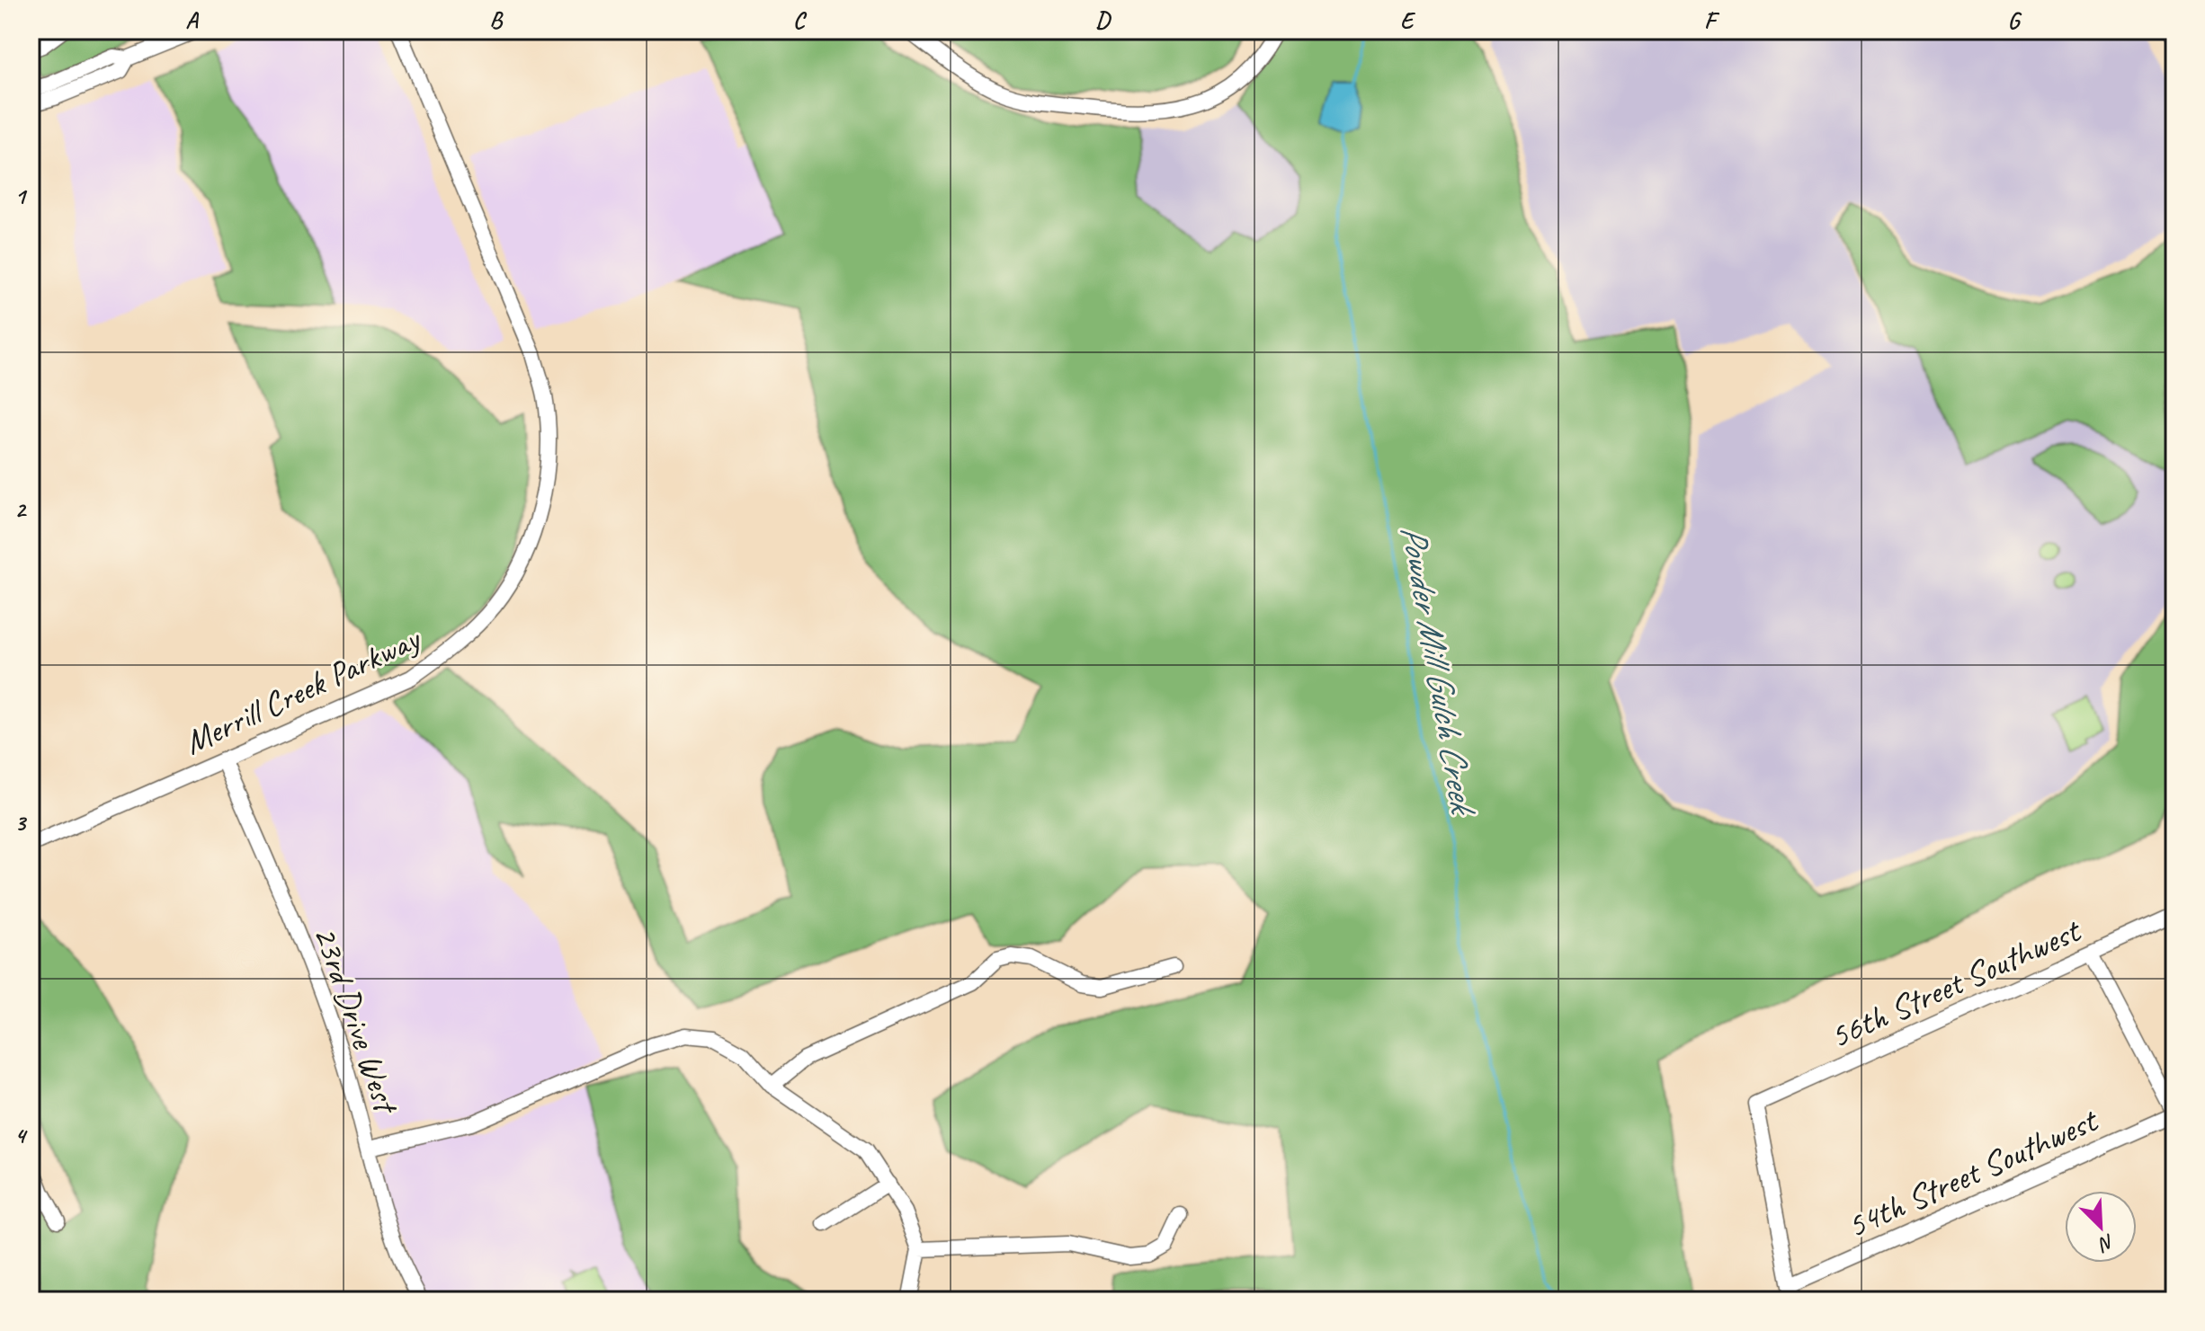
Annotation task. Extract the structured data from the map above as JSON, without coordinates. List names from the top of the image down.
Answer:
{
  "streets": {
    "street": [
      "Merrill Creek Parkway",
      "56th Street Southwest",
      "23rd Drive West",
      "54th Street Southwest"
    ]
  },
  "crossings": [
    ["Merrill Creek Parkway", "23rd Drive West"],
    ["56th Street Southwest", "54th Street Southwest"]
  ],
  "water": ["Powder Mill Gulch Creek"],
  "north": "bottom right",
  "grid": {
    "columns": [
      "A",
      "B",
      "C",
      "D",
      "E",
      "F",
      "G"
    ],
    "rows": [
      "1",
      "2",
      "3",
      "4"
    ]
  }
}
